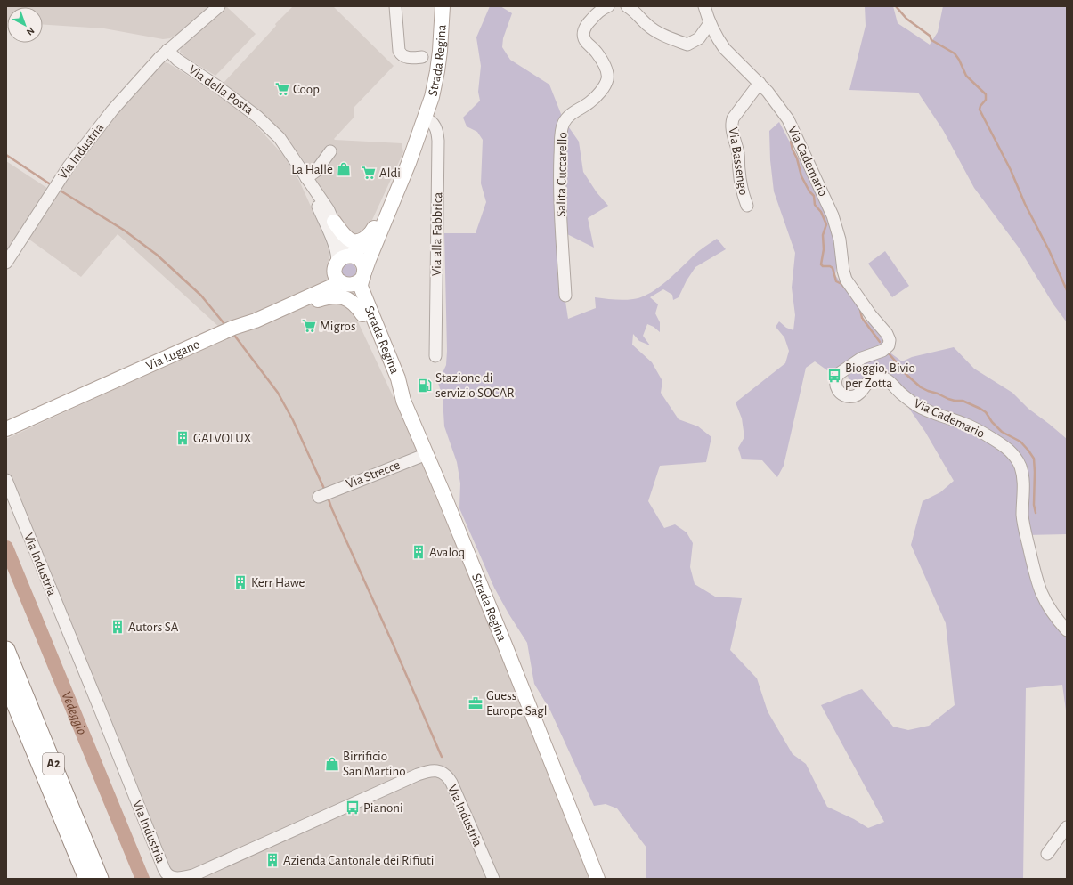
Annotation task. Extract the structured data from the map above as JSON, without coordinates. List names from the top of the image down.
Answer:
{
  "streets": {
    "highway": ["A2"],
    "main road": ["Strada Regina", "Via Lugano"],
    "street": [
      "Via della Posta",
      "Via Industria",
      "Via Bassengo",
      "Via Cademario",
      "Salita Cuccarello",
      "Via alla Fabbrica",
      "Via Strecce"
    ]
  },
  "crossings": [
    ["Strada Regina", "Via della Posta"],
    ["Strada Regina", "Via alla Fabbrica"],
    ["Strada Regina", "Via Lugano"],
    ["Strada Regina", "Via Strecce"],
    ["Via della Posta", "Via Industria"],
    ["Via della Posta", "Via Lugano"],
    ["Via Bassengo", "Via Cademario"]
  ],
  "water": ["Vedeggio"],
  "places": {
    "supermarket": ["Coop", "Aldi", "Migros"],
    "shop": ["La Halle", "Birrificio San Martino"],
    "bus stop": ["Bioggio, Bivio per Zotta", "Pianoni"],
    "fuel station": ["Stazione di servizio SOCAR"],
    "building": [
      "GALVOLUX",
      "Avaloq",
      "Kerr Hawe",
      "Autors SA",
      "Azienda Cantonale dei Rifiuti"
    ],
    "office": ["Guess Europe Sagl"]
  },
  "north": "bottom right"
}
